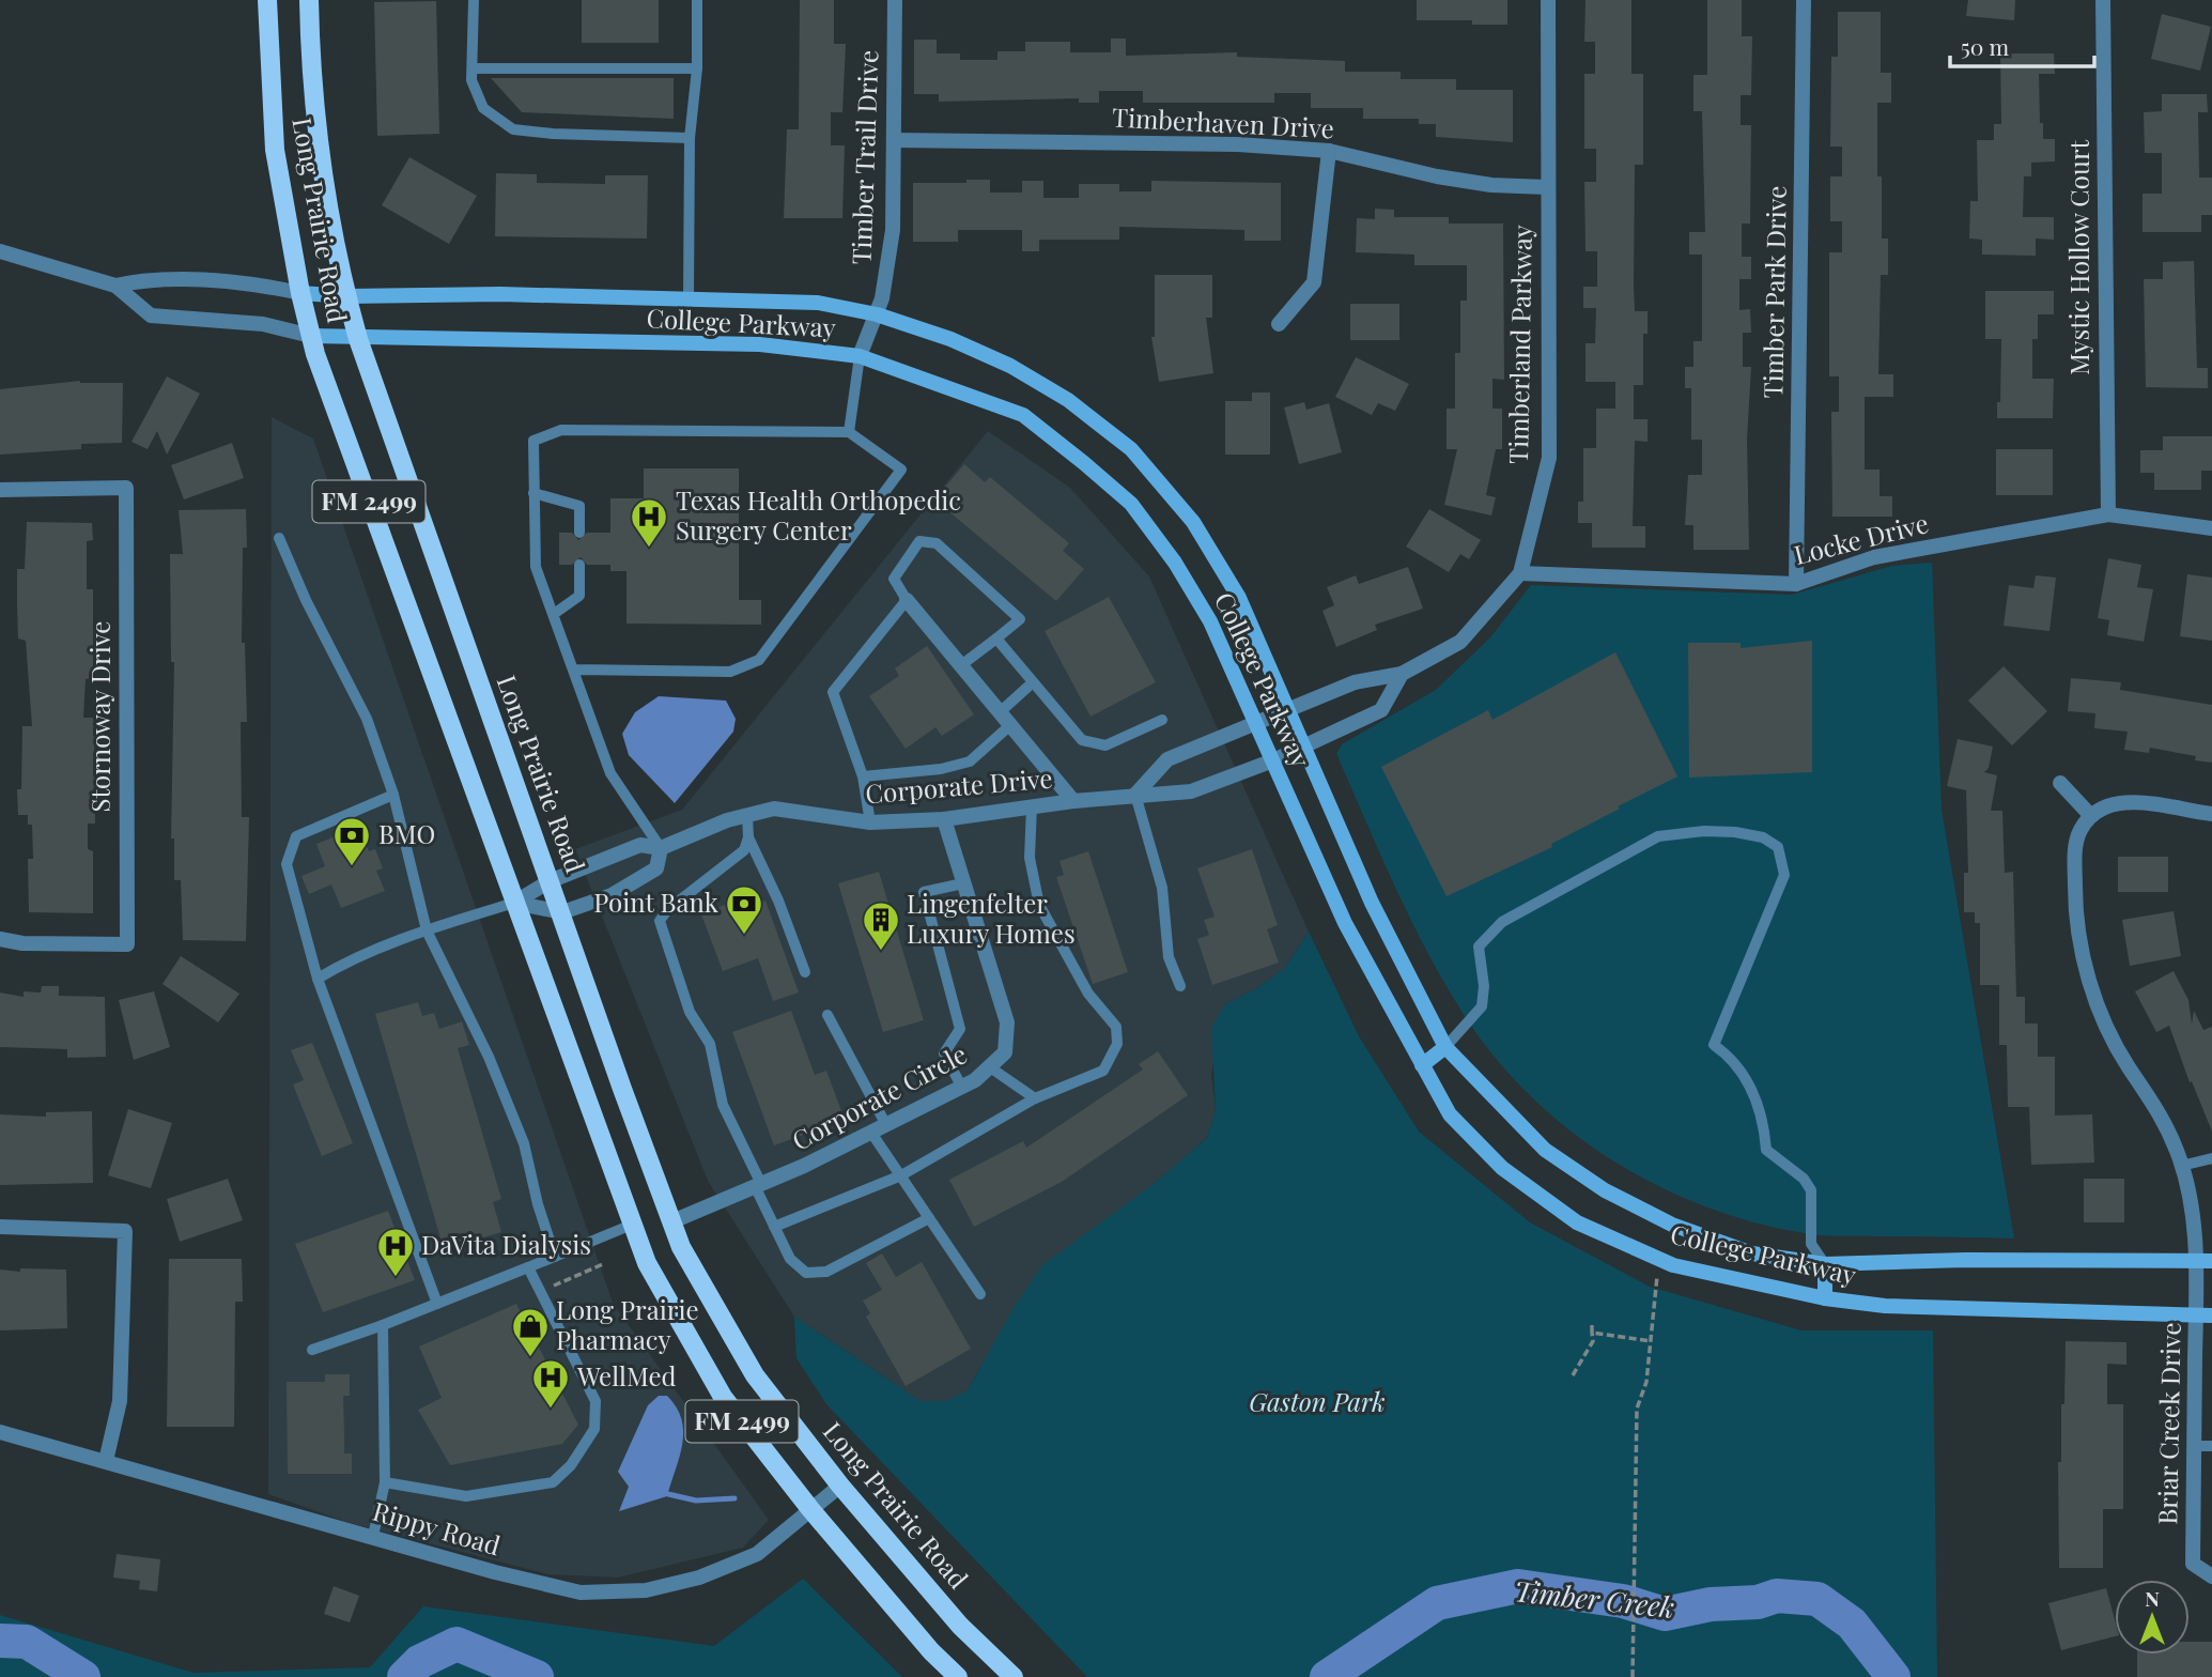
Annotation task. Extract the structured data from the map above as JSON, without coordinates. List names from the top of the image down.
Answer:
{
  "streets": {
    "main road": ["Long Prairie Road", "College Parkway", "FM 2499"],
    "street": [
      "Timberhaven Drive",
      "Timber Trail Drive",
      "Mystic Hollow Court",
      "Timber Park Drive",
      "Timberland Parkway",
      "Locke Drive",
      "Stornoway Drive",
      "Corporate Drive",
      "Corporate Circle",
      "Briar Creek Drive",
      "Rippy Road"
    ]
  },
  "crossings": [
    ["Timberhaven Drive", "Timber Trail Drive"],
    ["Timberhaven Drive", "Timberland Parkway"],
    ["Timber Trail Drive", "College Parkway"],
    ["Long Prairie Road", "College Parkway"],
    ["Long Prairie Road", "Corporate Drive"],
    ["Long Prairie Road", "Corporate Circle"],
    ["Long Prairie Road", "Rippy Road"],
    ["Mystic Hollow Court", "Locke Drive"],
    ["Timber Park Drive", "Locke Drive"],
    ["College Parkway", "Timberland Parkway"],
    ["College Parkway", "Corporate Drive"],
    ["College Parkway", "Briar Creek Drive"],
    ["Timberland Parkway", "Locke Drive"],
    ["Corporate Drive", "Corporate Circle"]
  ],
  "water": ["Timber Creek"],
  "parks": ["Gaston Park"],
  "places": {
    "hospital": ["Texas Health Orthopedic Surgery Center", "DaVita Dialysis", "WellMed"],
    "bank": ["BMO", "Point Bank"],
    "building": ["Lingenfelter Luxury Homes"],
    "shop": ["Long Prairie Pharmacy"]
  },
  "scale_bar": "50 m",
  "north": "top"
}
